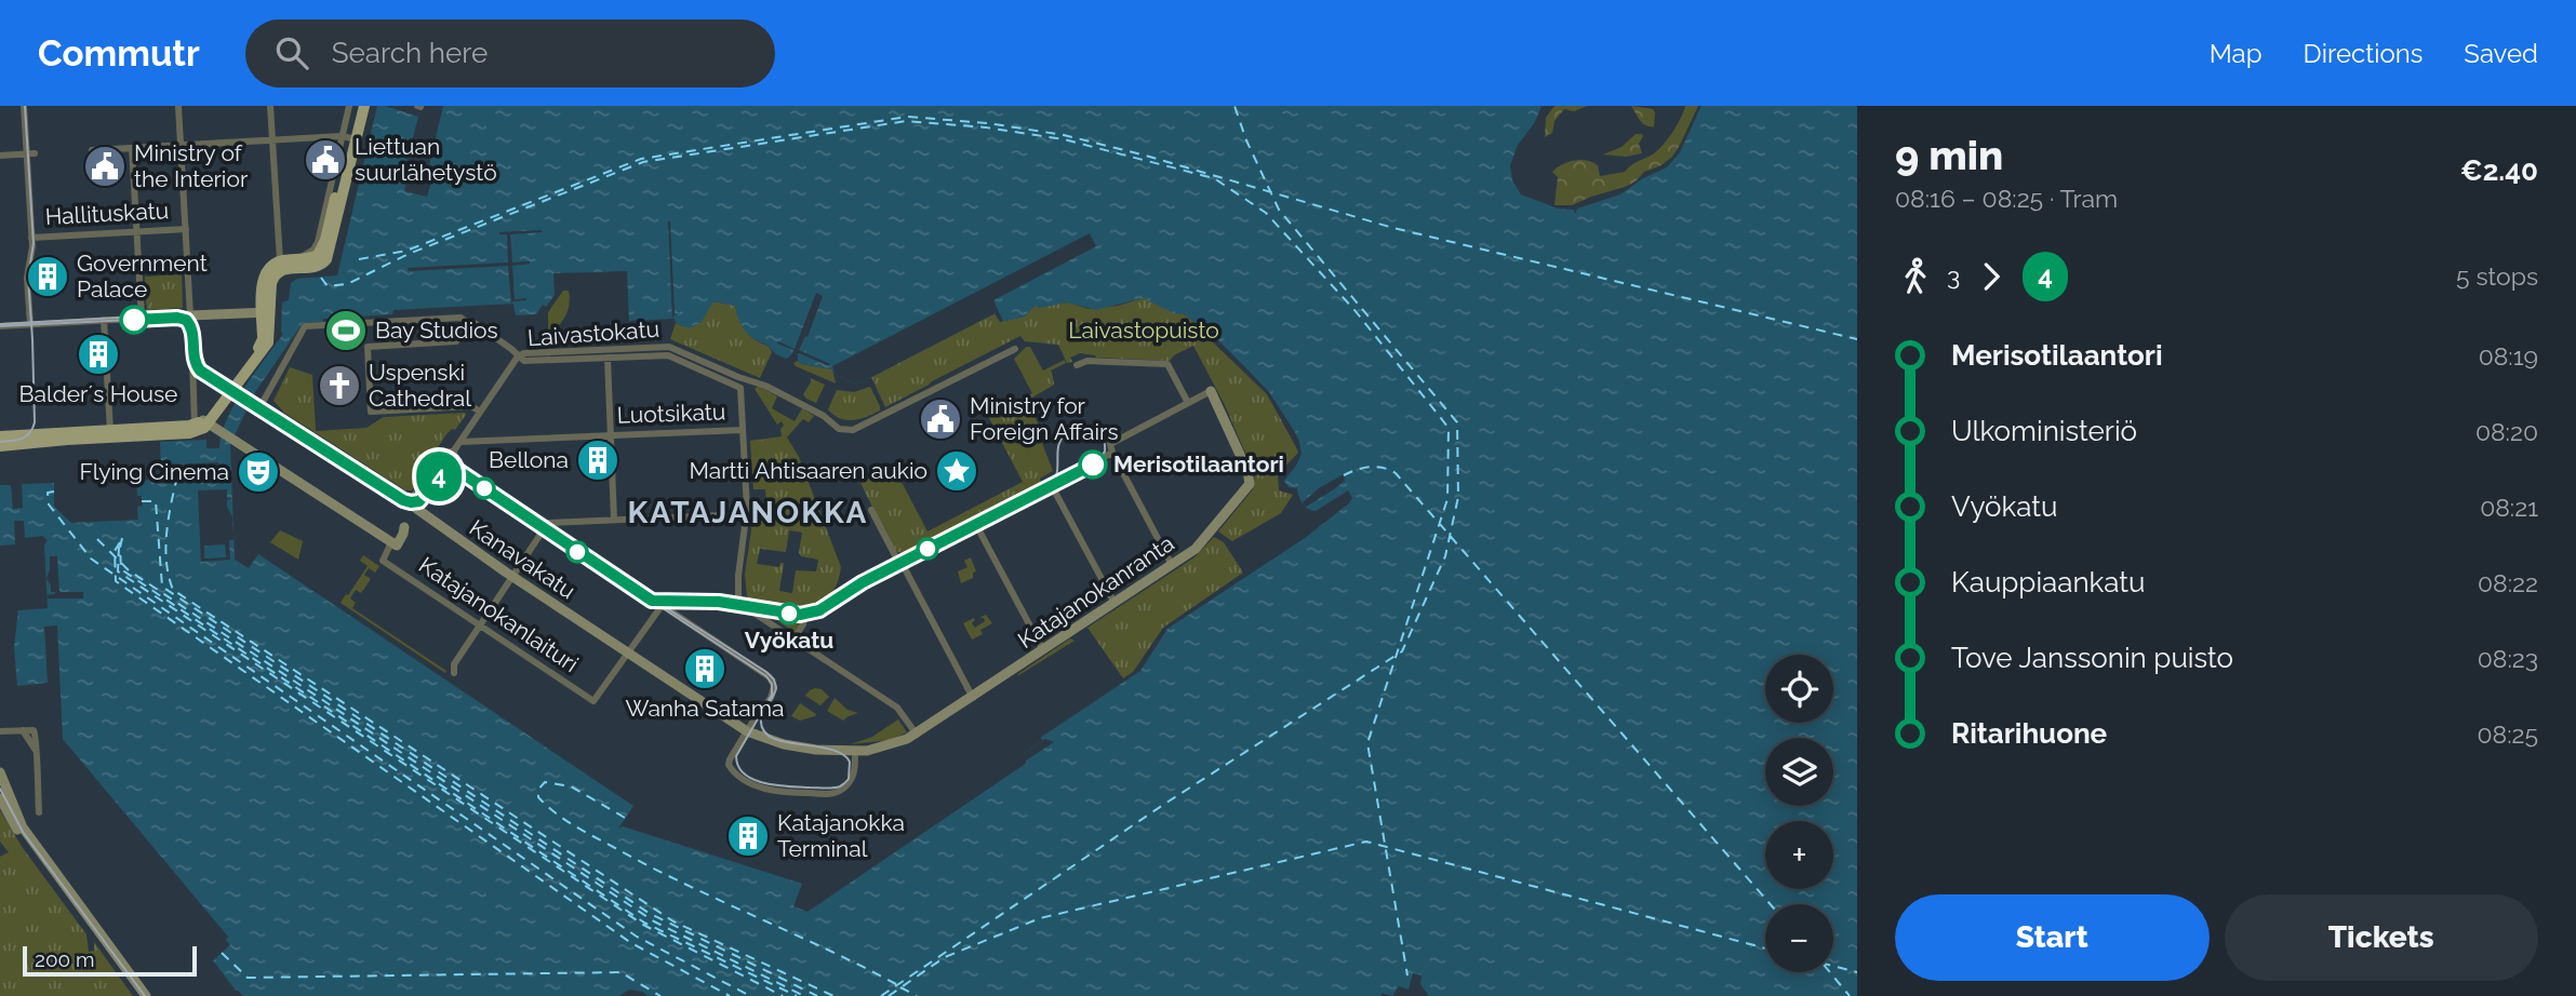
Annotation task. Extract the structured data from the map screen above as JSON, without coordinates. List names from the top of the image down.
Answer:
{
  "streets": {
    "main road": ["Kanavakatu", "Katajanokanranta"],
    "street": [
      "Hallituskatu",
      "Laivastokatu",
      "Luotsikatu",
      "Katajanokanlaituri"
    ]
  },
  "crossings": [
    ["Laivastokatu", "Luotsikatu"],
    ["Kanavakatu", "Katajanokanranta"],
    ["Kanavakatu", "Katajanokanlaituri"]
  ],
  "districts": ["KATAJANOKKA"],
  "parks": ["Laivastopuisto"],
  "places": {
    "public building": ["Liettuan suurlähetystö", "Ministry of the Interior", "Ministry for Foreign Affairs"],
    "building": [
      "Government Palace",
      "Balder´s House",
      "Bellona",
      "Wanha Satama",
      "Katajanokka Terminal"
    ],
    "sports": ["Bay Studios"],
    "church": ["Uspenski Cathedral"],
    "other": ["Merisotilaantori", "Vyökatu"],
    "place": ["Martti Ahtisaaren aukio"],
    "theatre": ["Flying Cinema"]
  },
  "lines": ["tram line 4"],
  "scale_bar": "200 m",
  "page": {
    "header": "Commutr",
    "search": "Search here",
    "nav": ["Map", "Directions", "Saved"],
    "on_map": "4",
    "heading": ["9 min", "08:16 – 08:25 · Tram", "€2.40"],
    "legs": ["3", "4", "5 stops"],
    "list": [
      {
        "name": "Merisotilaantori",
        "value": "08:19"
      },
      {
        "name": "Ulkoministeriö",
        "value": "08:20"
      },
      {
        "name": "Vyökatu",
        "value": "08:21"
      },
      {
        "name": "Kauppiaankatu",
        "value": "08:22"
      },
      {
        "name": "Tove Janssonin puisto",
        "value": "08:23"
      },
      {
        "name": "Ritarihuone",
        "value": "08:25"
      }
    ],
    "map_buttons": ["+", "−"],
    "buttons": ["Start", "Tickets"],
    "scale": "200 m"
  }
}
